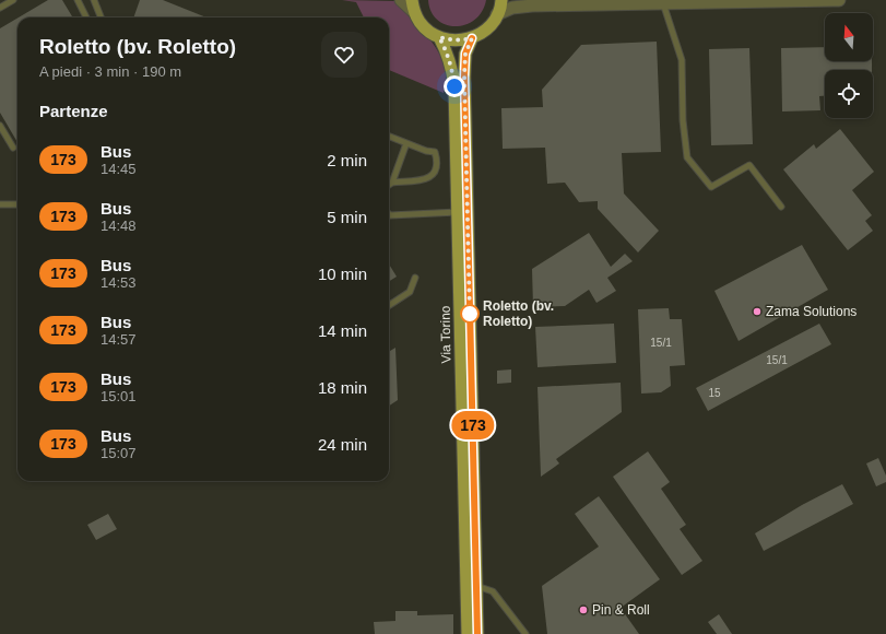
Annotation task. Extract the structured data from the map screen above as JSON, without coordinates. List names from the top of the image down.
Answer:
{
  "streets": {
    "main road": ["Via Torino"]
  },
  "places": ["Zama Solutions", "Roletto (bv. Roletto)", "Pin & Roll"],
  "lines": ["bus line 173"],
  "house_numbers": ["15/1", "15/1", "15"],
  "north": "top",
  "page": {
    "on_map": "173",
    "heading": [
      ["Roletto (bv. Roletto)", "A piedi · 3 min · 190 m"],
      "Partenze"
    ],
    "list": [
      {
        "mark": "173",
        "name": "Bus",
        "note": "14:45",
        "value": "2 min"
      },
      {
        "mark": "173",
        "name": "Bus",
        "note": "14:48",
        "value": "5 min"
      },
      {
        "mark": "173",
        "name": "Bus",
        "note": "14:53",
        "value": "10 min"
      },
      {
        "mark": "173",
        "name": "Bus",
        "note": "14:57",
        "value": "14 min"
      },
      {
        "mark": "173",
        "name": "Bus",
        "note": "15:01",
        "value": "18 min"
      },
      {
        "mark": "173",
        "name": "Bus",
        "note": "15:07",
        "value": "24 min"
      }
    ]
  }
}
